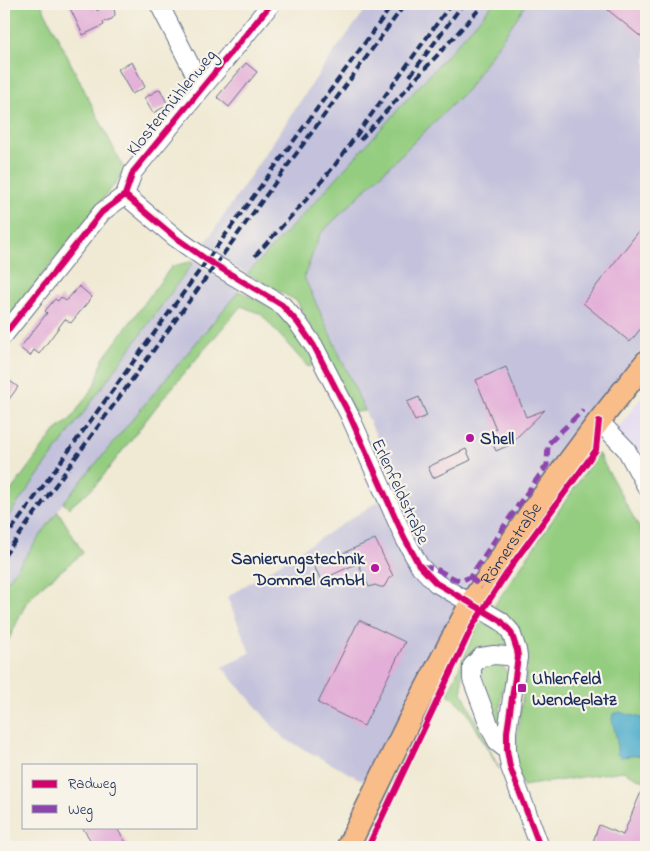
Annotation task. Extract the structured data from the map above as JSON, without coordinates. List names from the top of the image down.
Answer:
{
  "streets": {
    "main road": ["Römerstraße"],
    "street": ["Klostermühlenweg", "Erlenfeldstraße"]
  },
  "crossings": [
    ["Klostermühlenweg", "Erlenfeldstraße"],
    ["Erlenfeldstraße", "Römerstraße"]
  ],
  "places": {
    "other": ["Shell", "Sanierungstechnik Dommel GmbH"],
    "transit": ["Uhlenfeld Wendeplatz"]
  },
  "legend": ["Radweg", "Weg"]
}
